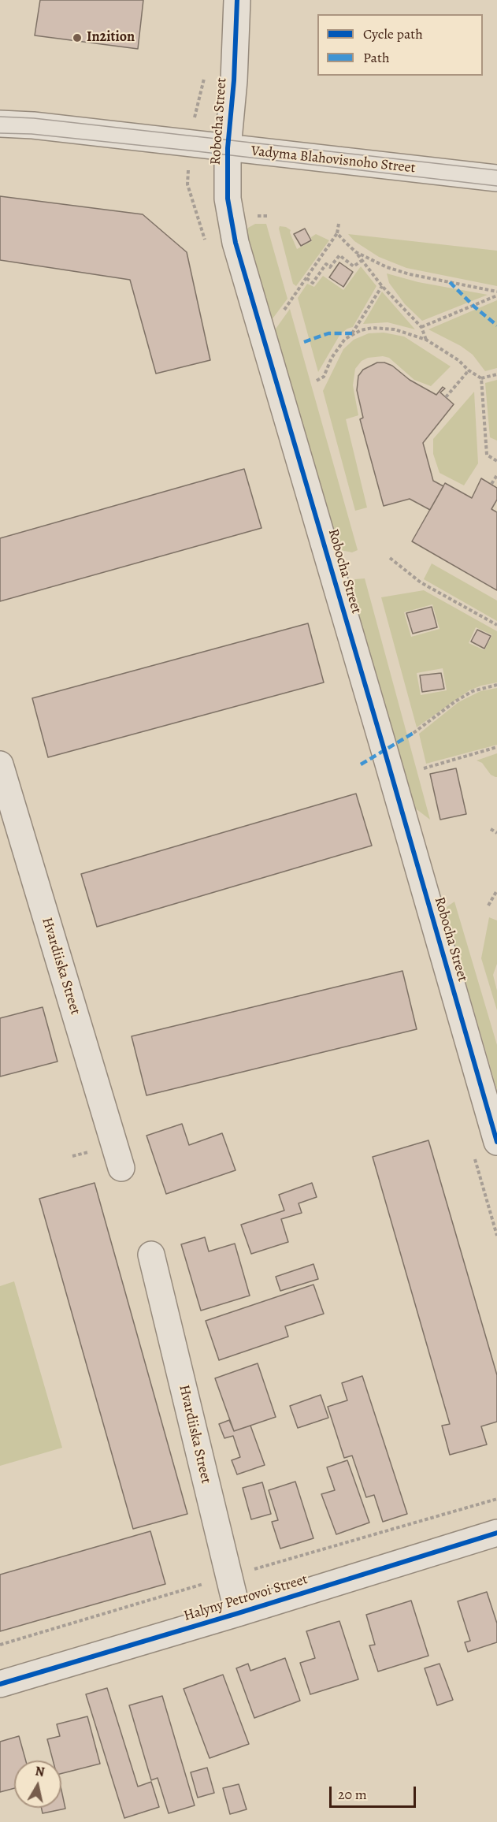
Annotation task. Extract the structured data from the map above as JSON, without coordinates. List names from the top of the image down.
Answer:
{
  "streets": {
    "street": [
      "Robocha Street",
      "Vadyma Blahovisnoho Street",
      "Hvardiiska Street",
      "Halyny Petrovoi Street"
    ]
  },
  "crossings": [
    ["Robocha Street", "Vadyma Blahovisnoho Street"],
    ["Hvardiiska Street", "Halyny Petrovoi Street"]
  ],
  "places": ["In2ition"],
  "legend": ["Cycle path", "Path"],
  "scale_bar": "20 m",
  "north": "top"
}
